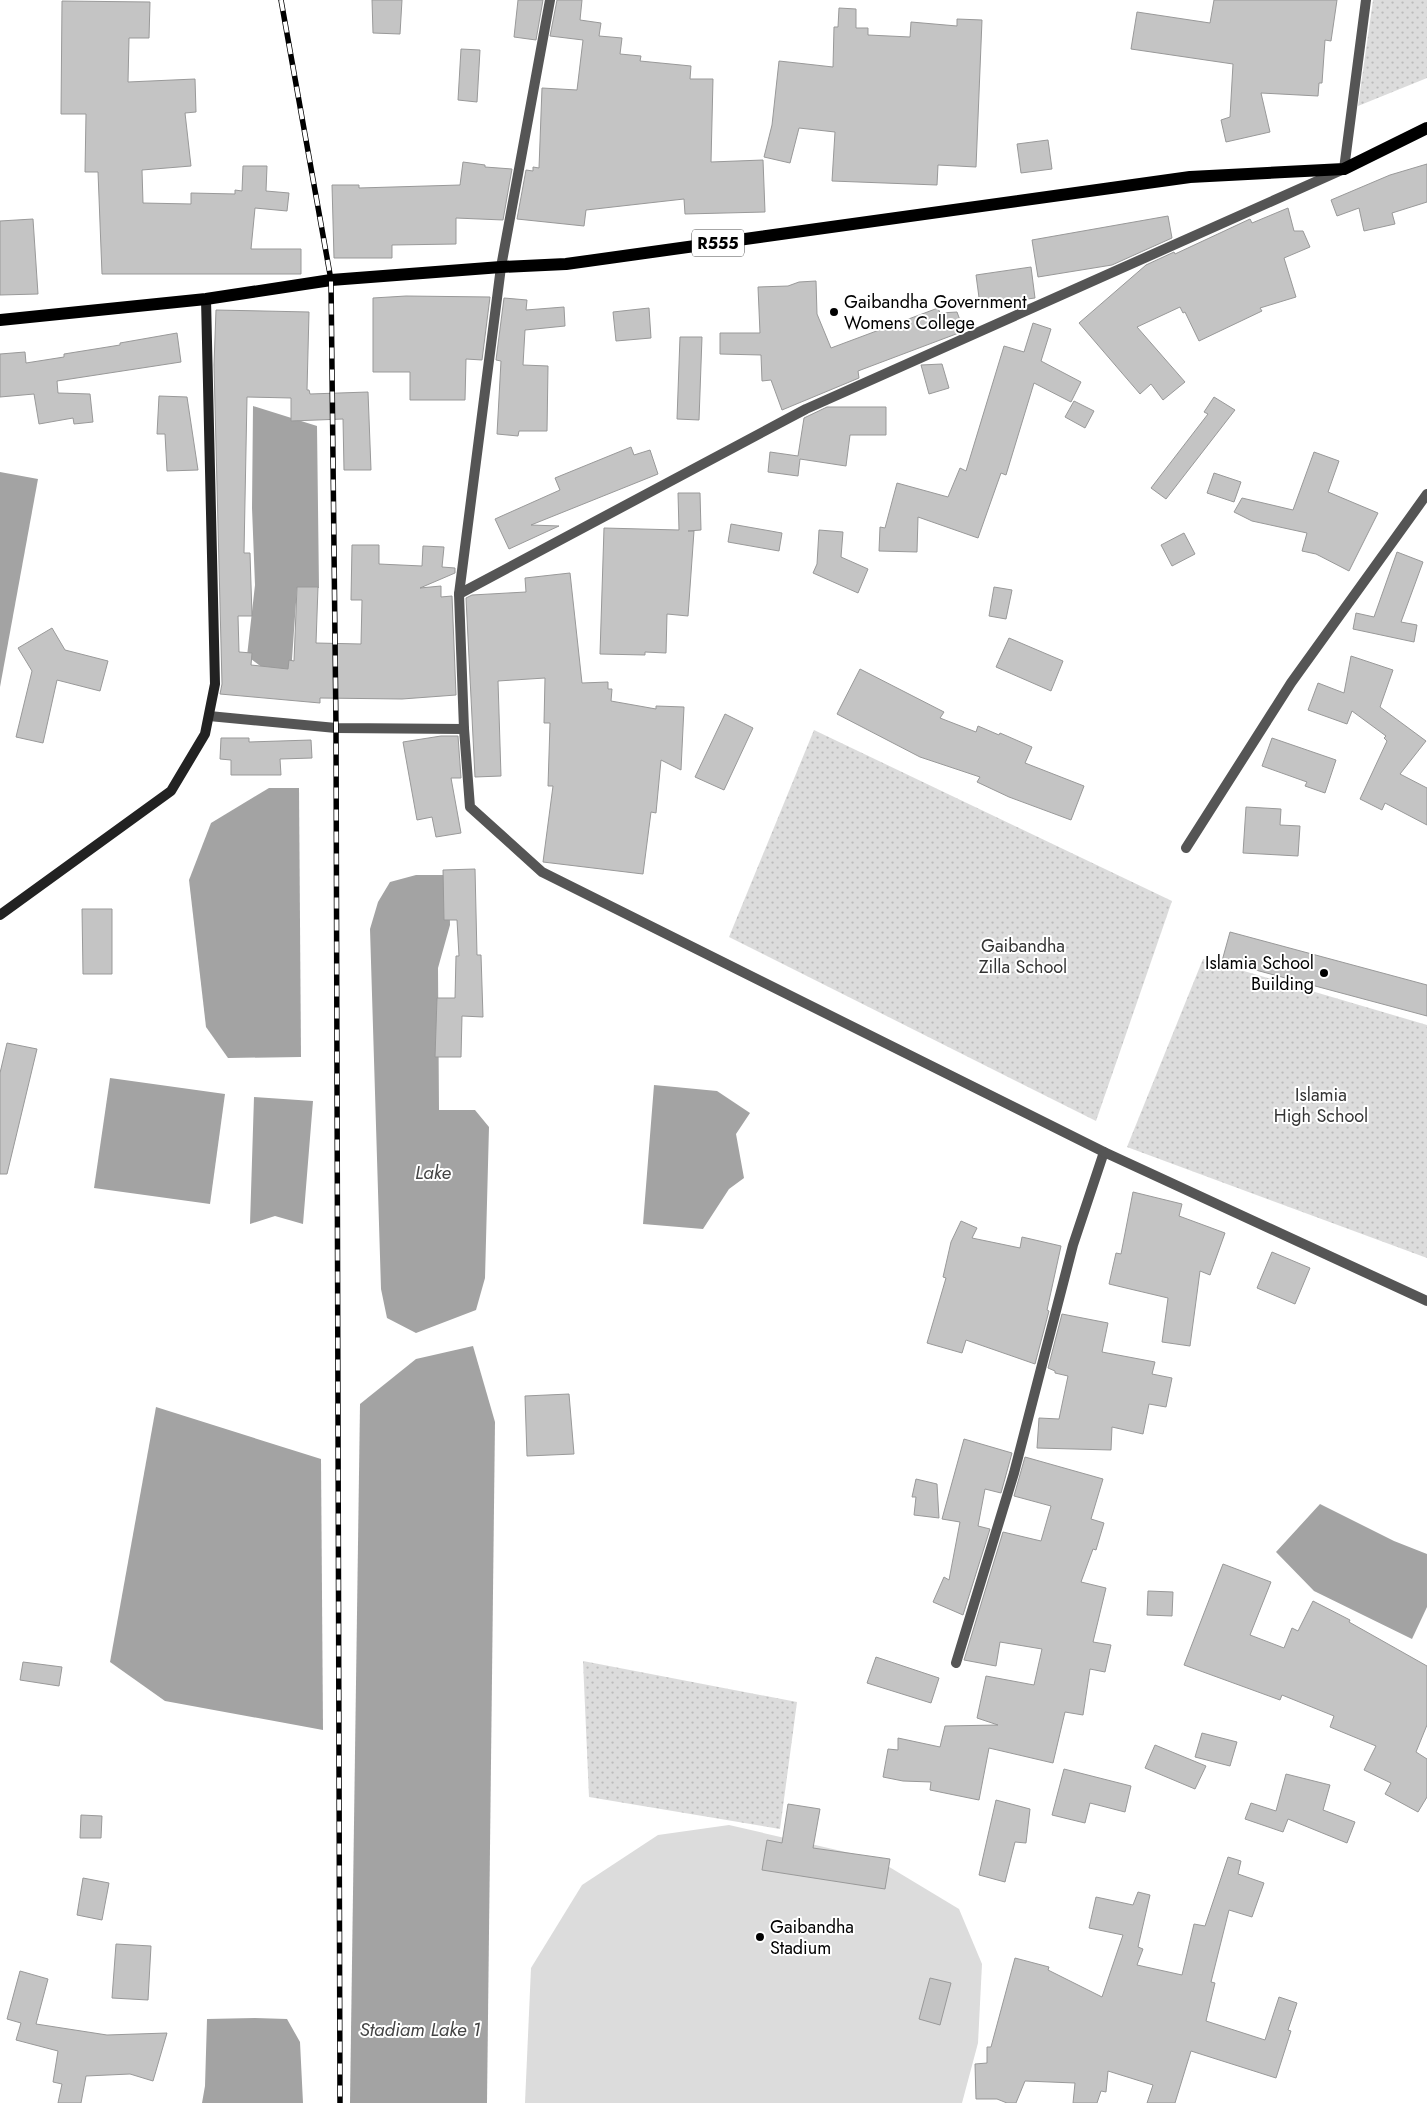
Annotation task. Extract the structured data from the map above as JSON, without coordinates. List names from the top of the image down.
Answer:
{
  "streets": {
    "main road": ["R555"]
  },
  "water": ["Lake", "Stadiam Lake 1"],
  "parks": ["Gaibandha Zilla School", "Islamia High School"],
  "places": ["Gaibandha Government Womens College", "Islamia School Building", "Gaibandha Stadium"]
}
